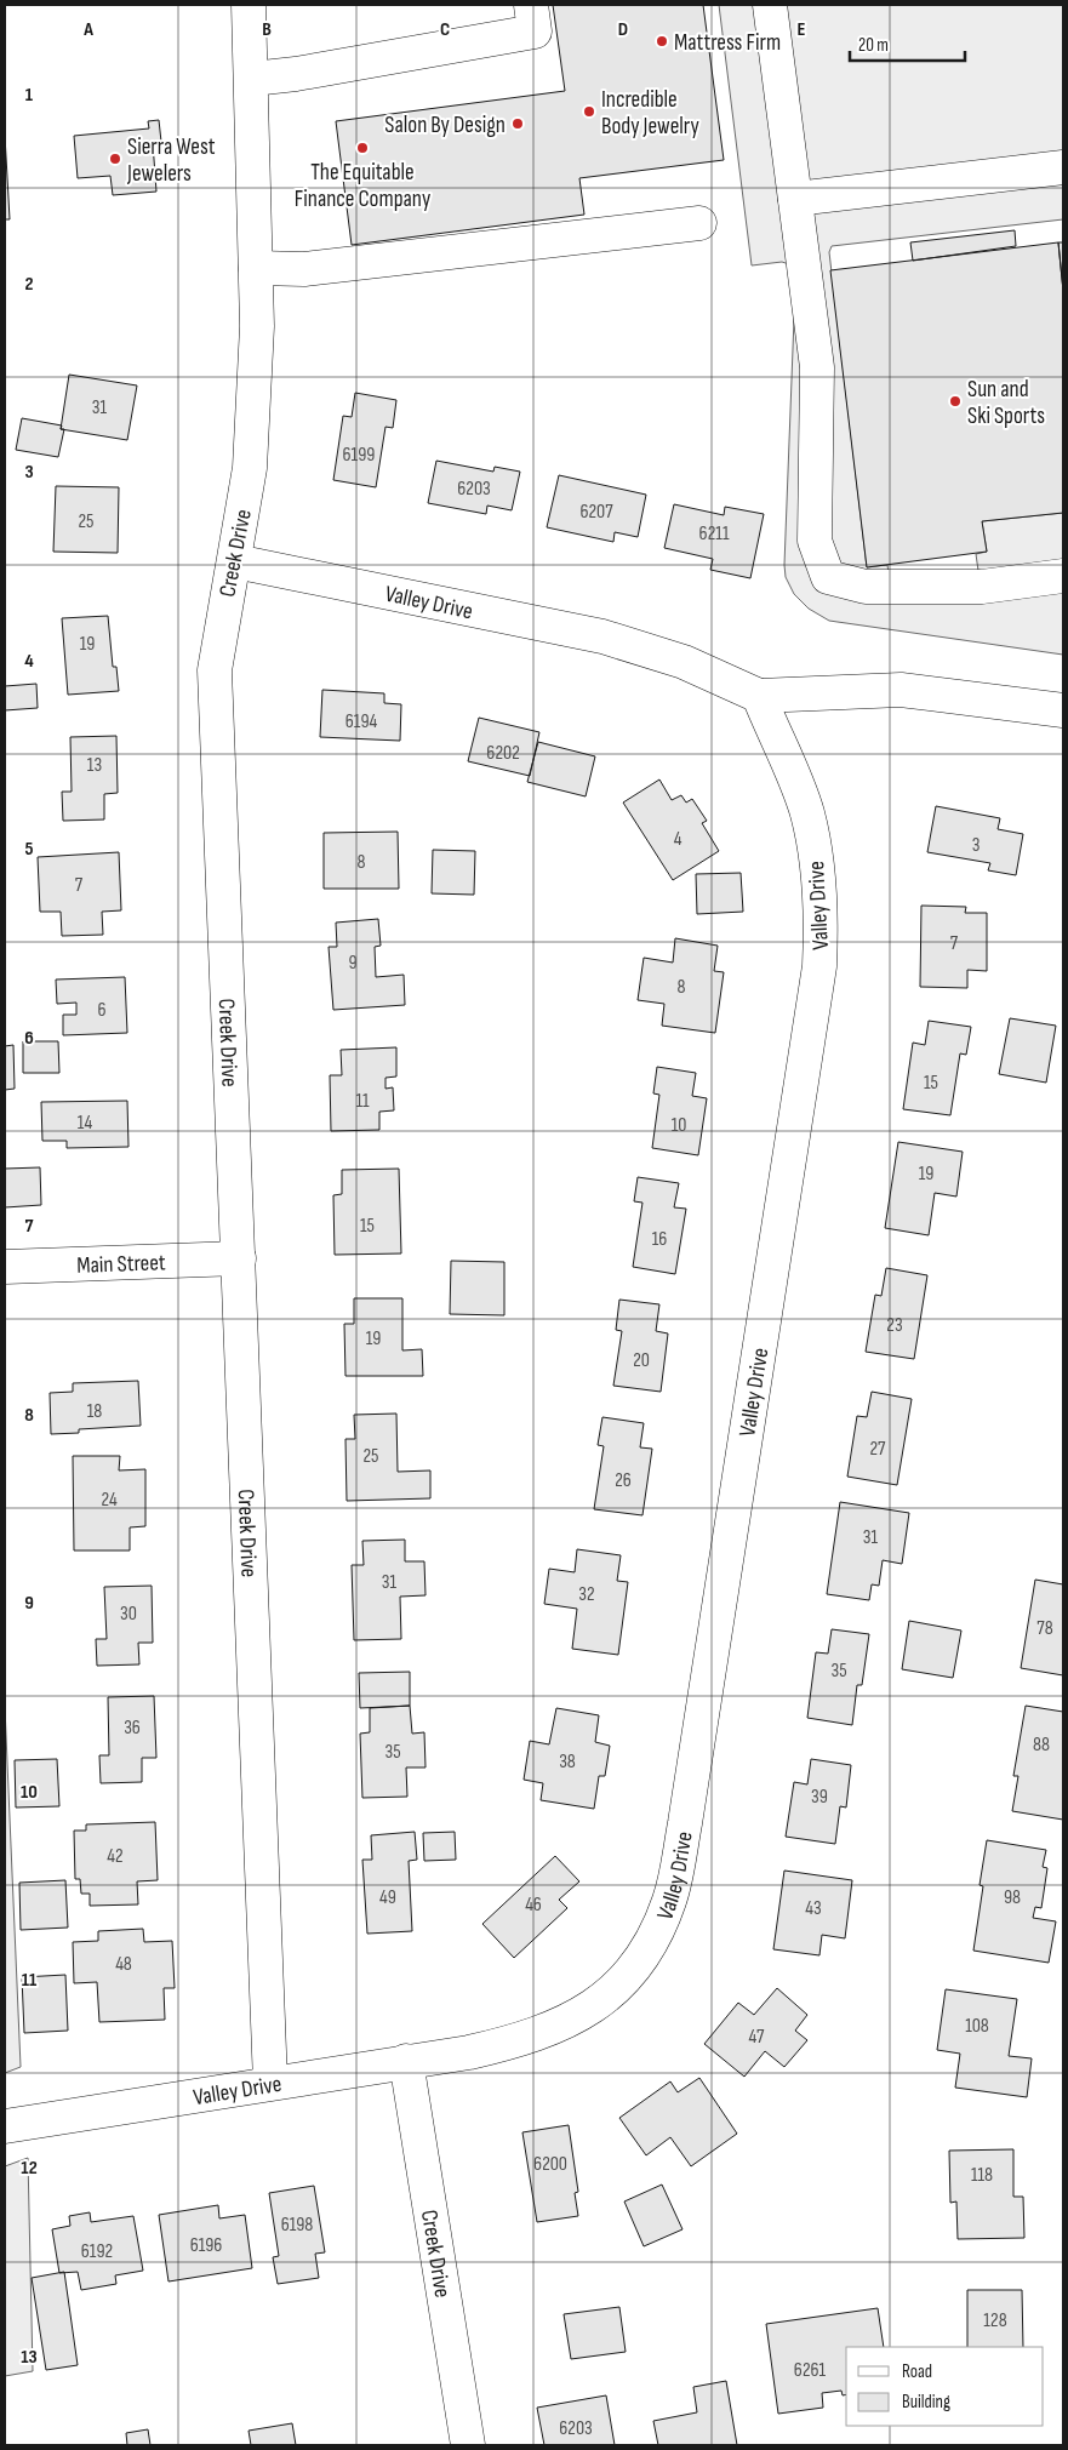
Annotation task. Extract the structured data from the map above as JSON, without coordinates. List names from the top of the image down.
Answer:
{
  "streets": {
    "street": ["Creek Drive", "Valley Drive", "Main Street"]
  },
  "crossings": [
    ["Creek Drive", "Valley Drive"],
    ["Creek Drive", "Main Street"]
  ],
  "places": [
    "Mattress Firm",
    "Incredible Body Jewelry",
    "Salon By Design",
    "The Equitable Finance Company",
    "Sierra West Jewelers",
    "Sun and Ski Sports"
  ],
  "house_numbers": [
    "31",
    "6199",
    "6203",
    "6207",
    "25",
    "6211",
    "19",
    "6194",
    "6202",
    "13",
    "4",
    "3",
    "8",
    "7",
    "7",
    "9",
    "8",
    "6",
    "15",
    "11",
    "14",
    "10",
    "19",
    "15",
    "16",
    "23",
    "19",
    "20",
    "18",
    "27",
    "25",
    "26",
    "24",
    "31",
    "31",
    "32",
    "30",
    "78",
    "35",
    "36",
    "88",
    "35",
    "38",
    "39",
    "42",
    "49",
    "98",
    "46",
    "43",
    "48",
    "108",
    "47",
    "6200",
    "118",
    "6198",
    "6196",
    "6192",
    "128",
    "6261",
    "6203"
  ],
  "legend": ["Road", "Building"],
  "scale_bar": "20 m",
  "grid": {
    "columns": [
      "A",
      "B",
      "C",
      "D",
      "E"
    ],
    "rows": [
      "1",
      "2",
      "3",
      "4",
      "5",
      "6",
      "7",
      "8",
      "9",
      "10",
      "11",
      "12",
      "13"
    ]
  }
}
